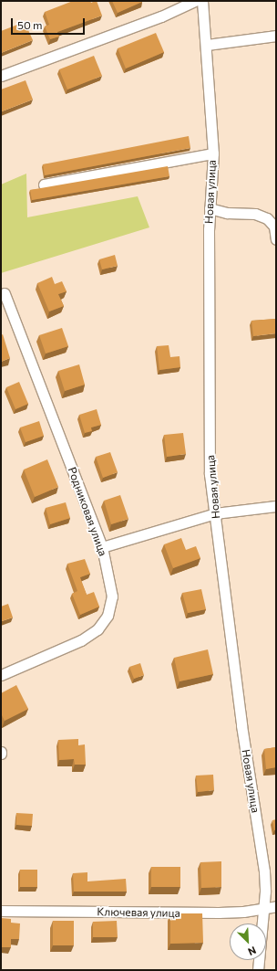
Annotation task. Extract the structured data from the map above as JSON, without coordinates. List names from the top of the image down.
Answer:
{
  "streets": {
    "street": ["Новая улица", "Родниковая улица", "Ключевая улица"]
  },
  "crossings": [
    ["Новая улица", "Ключевая улица"]
  ],
  "scale_bar": "50 m",
  "north": "bottom right"
}
